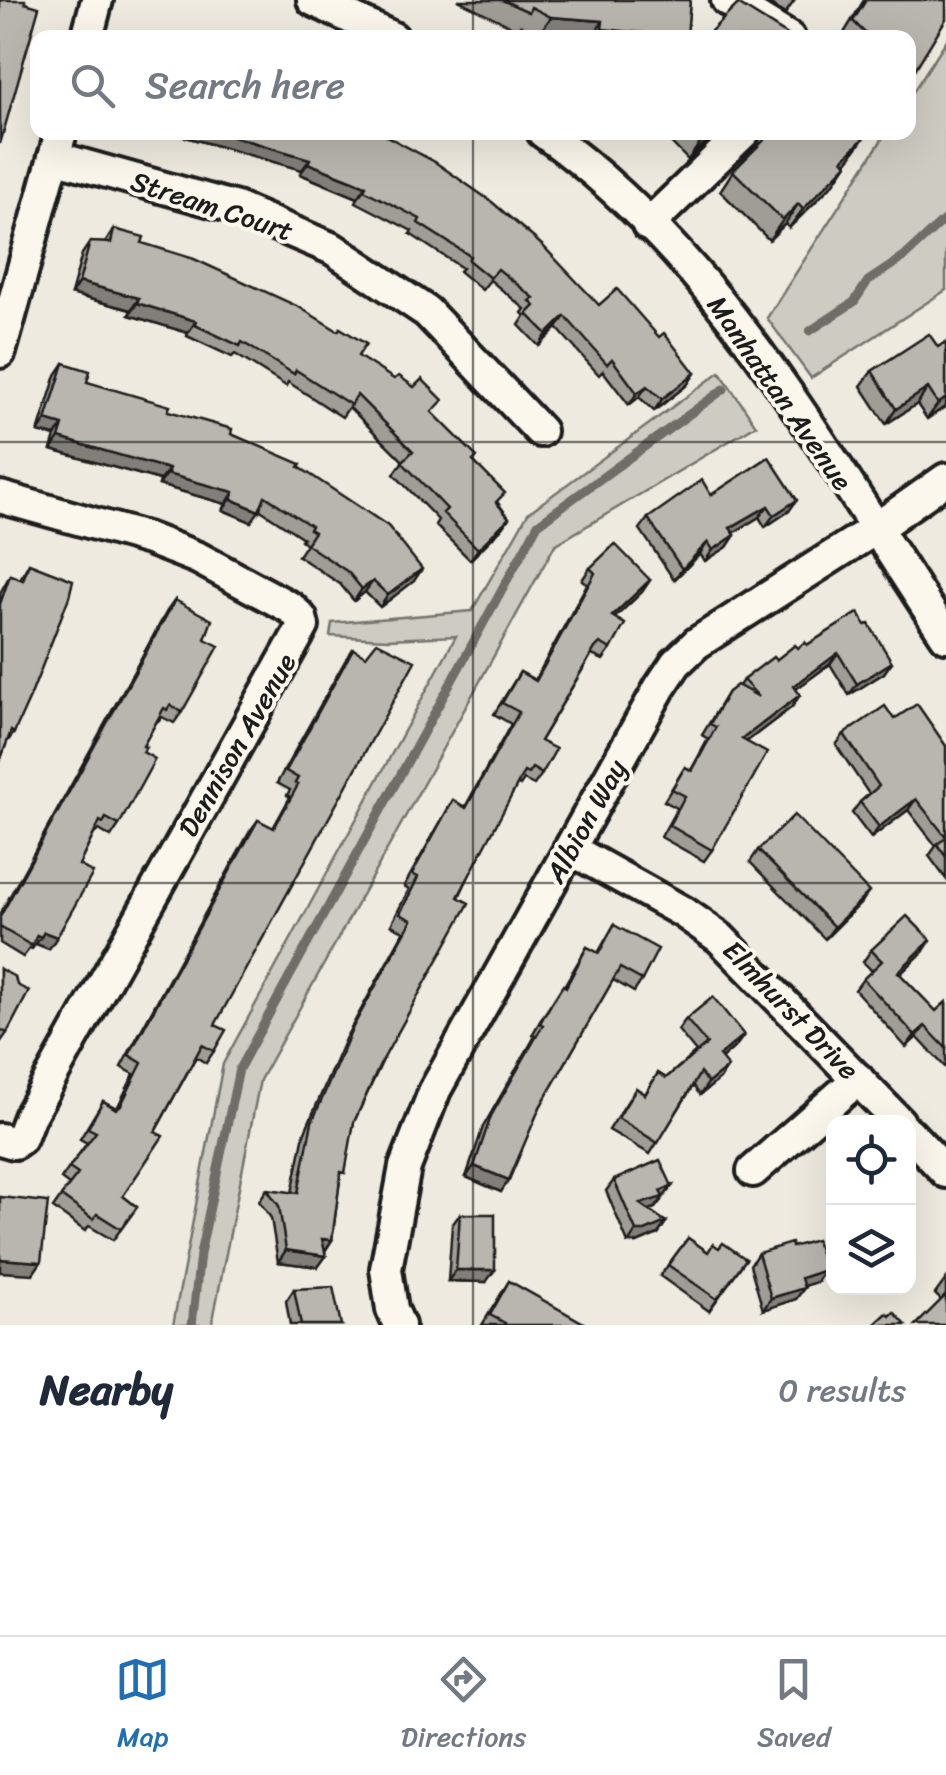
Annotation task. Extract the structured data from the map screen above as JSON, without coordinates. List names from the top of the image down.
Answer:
{
  "streets": {
    "street": [
      "Stream Court",
      "Manhattan Avenue",
      "Dennison Avenue",
      "Albion Way",
      "Elmhurst Drive"
    ]
  },
  "crossings": [
    ["Manhattan Avenue", "Albion Way"],
    ["Albion Way", "Elmhurst Drive"]
  ],
  "page": {
    "search": "Search here",
    "heading": ["Nearby", "0 results"],
    "nav": ["Map", "Directions", "Saved"]
  }
}
